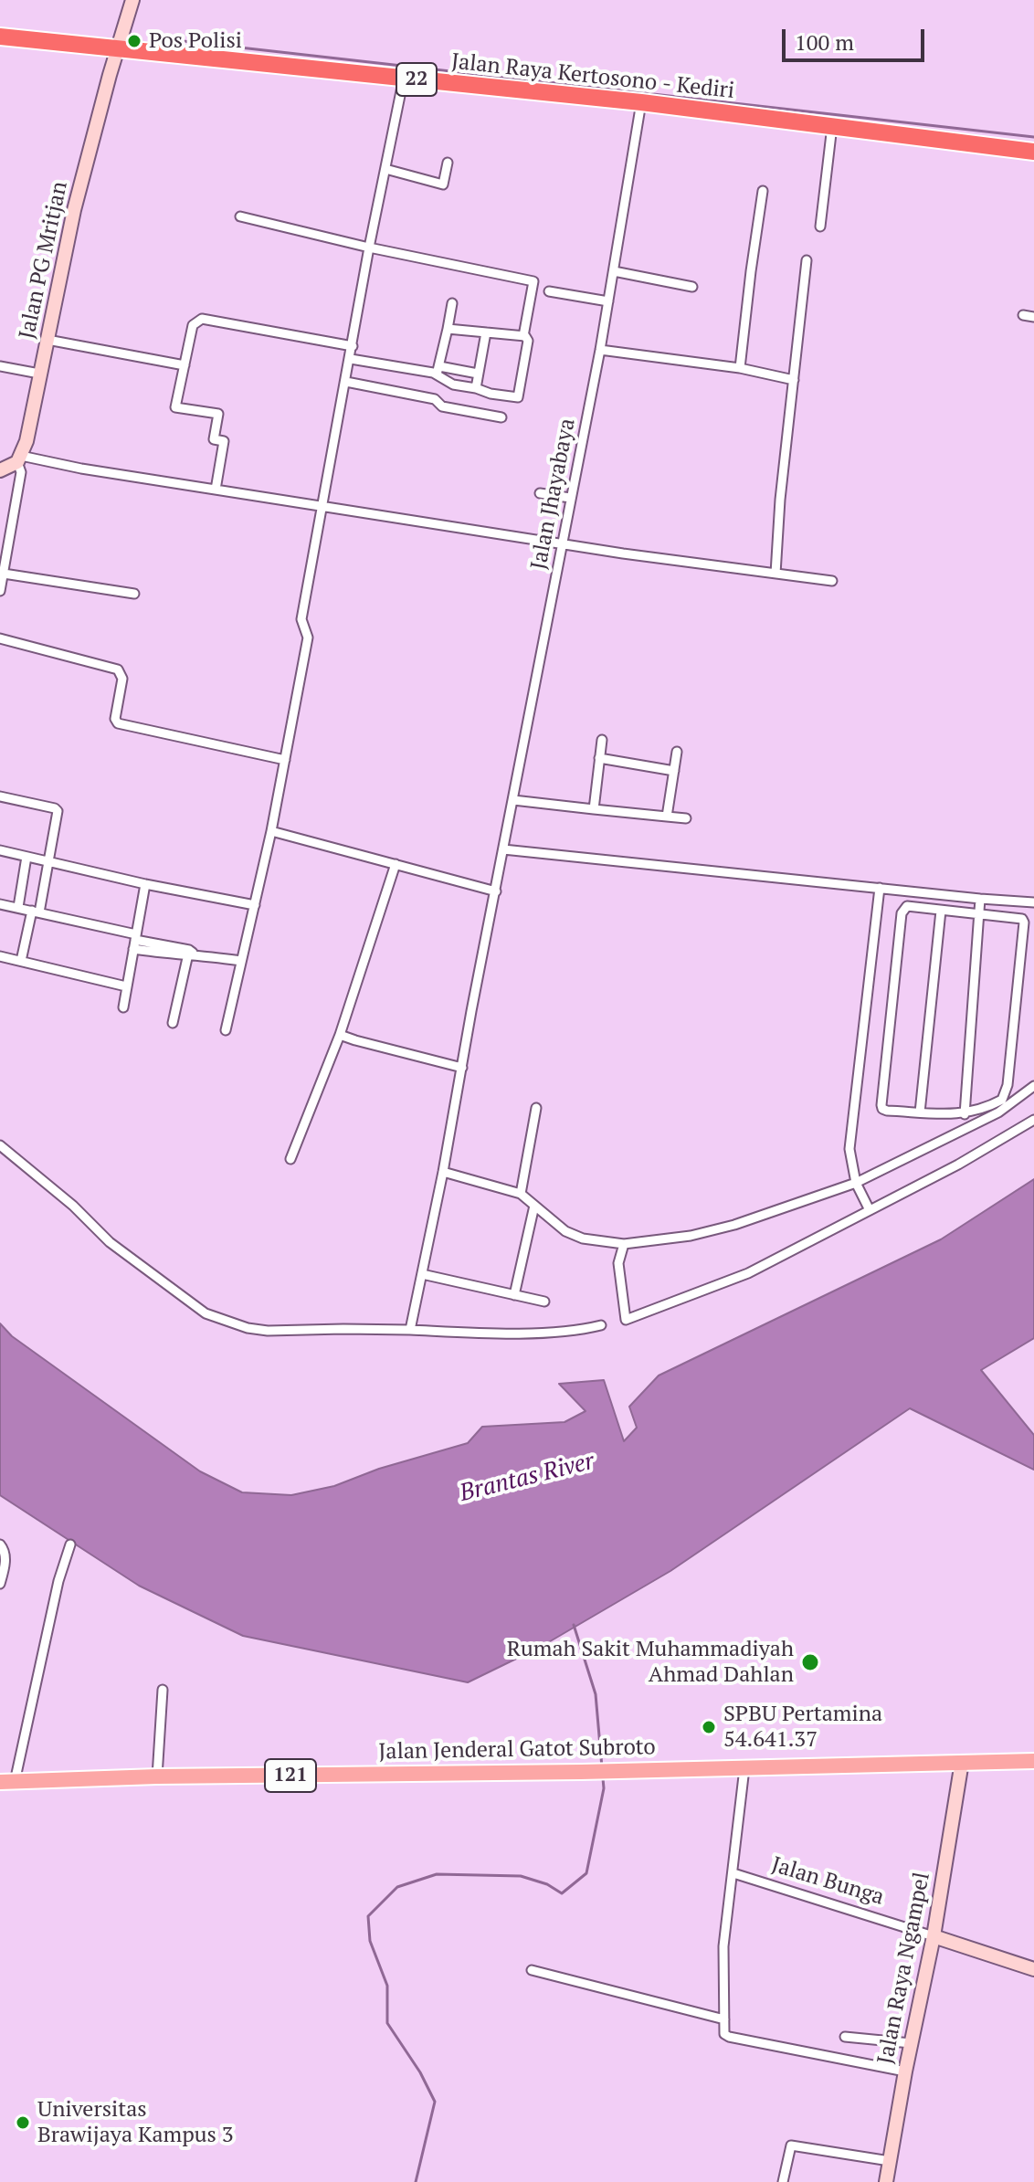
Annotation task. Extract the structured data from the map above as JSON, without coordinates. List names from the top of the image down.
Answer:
{
  "streets": {
    "highway": ["Jalan Raya Kertosono - Kediri", "22"],
    "main road": ["Jalan Jenderal Gatot Subroto", "121"],
    "street": [
      "Jalan PG Mritjan",
      "Jalan Jhayabaya",
      "Jalan Bunga",
      "Jalan Raya Ngampel"
    ]
  },
  "crossings": [
    ["Jalan Raya Kertosono - Kediri", "22"],
    ["Jalan Raya Kertosono - Kediri", "Jalan PG Mritjan"],
    ["Jalan Raya Kertosono - Kediri", "Jalan Jhayabaya"],
    ["Jalan Jenderal Gatot Subroto", "Jalan Raya Ngampel"],
    ["Jalan Bunga", "Jalan Raya Ngampel"]
  ],
  "water": ["Brantas River"],
  "places": [
    "Pos Polisi",
    "Rumah Sakit Muhammadiyah Ahmad Dahlan",
    "SPBU Pertamina 54.641.37",
    "Universitas Brawijaya Kampus 3"
  ],
  "scale_bar": "100 m"
}
